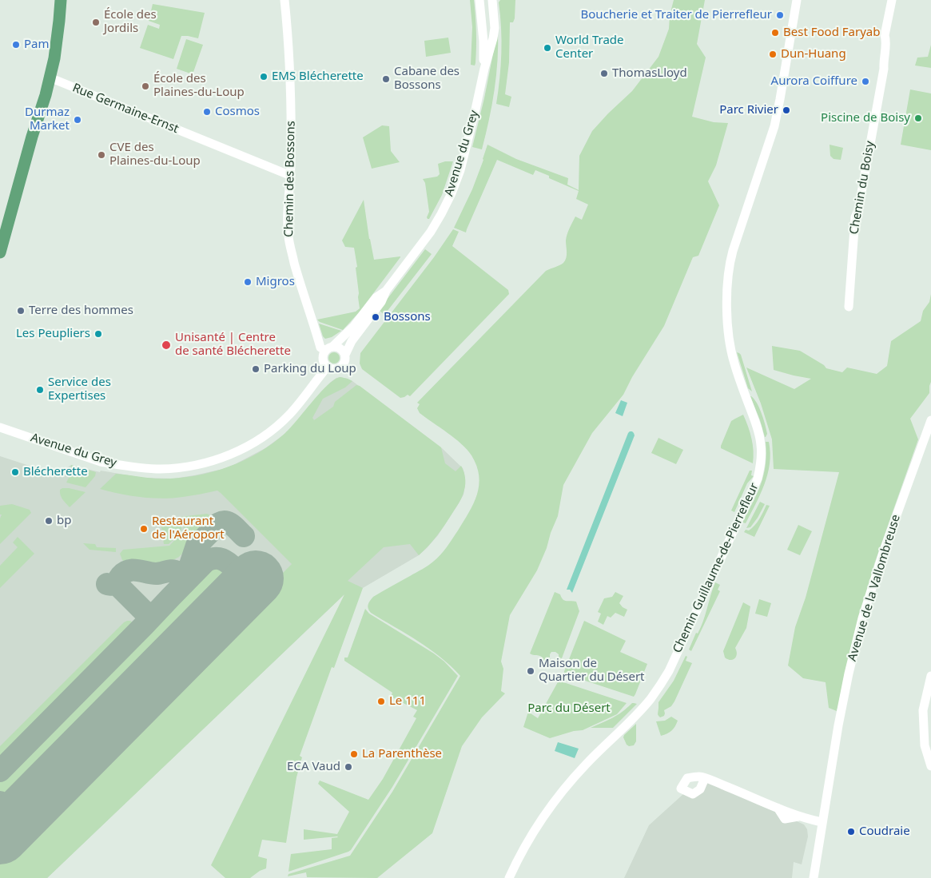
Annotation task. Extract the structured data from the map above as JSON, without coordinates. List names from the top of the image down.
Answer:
{
  "streets": {
    "street": [
      "Rue Germaine-Ernst",
      "Avenue du Grey",
      "Chemin des Bossons",
      "Chemin du Boisy",
      "Chemin Guillaume-de-Pierrefleur",
      "Avenue de la Vallombreuse"
    ]
  },
  "crossings": [
    ["Rue Germaine-Ernst", "Chemin des Bossons"],
    ["Avenue du Grey", "Chemin des Bossons"]
  ],
  "parks": ["Parc du Désert"],
  "places": [
    "Boucherie et Traiter de Pierrefleur",
    "École des Jordils",
    "Best Food Faryab",
    "Pam",
    "World Trade Center",
    "Dun-Huang",
    "ThomasLloyd",
    "EMS Blécherette",
    "Cabane des Bossons",
    "Aurora Coiffure",
    "École des Plaines-du-Loup",
    "Parc Rivier",
    "Cosmos",
    "Piscine de Boisy",
    "Durmaz Market",
    "CVE des Plaines-du-Loup",
    "Migros",
    "Terre des hommes",
    "Bossons",
    "Les Peupliers",
    "Unisanté | Centre de santé Blécherette",
    "Parking du Loup",
    "Service des Expertises",
    "Blécherette",
    "bp",
    "Restaurant de l'Aéroport",
    "Maison de Quartier du Désert",
    "Le 111",
    "La Parenthèse",
    "ECA Vaud",
    "Coudraie"
  ]
}
